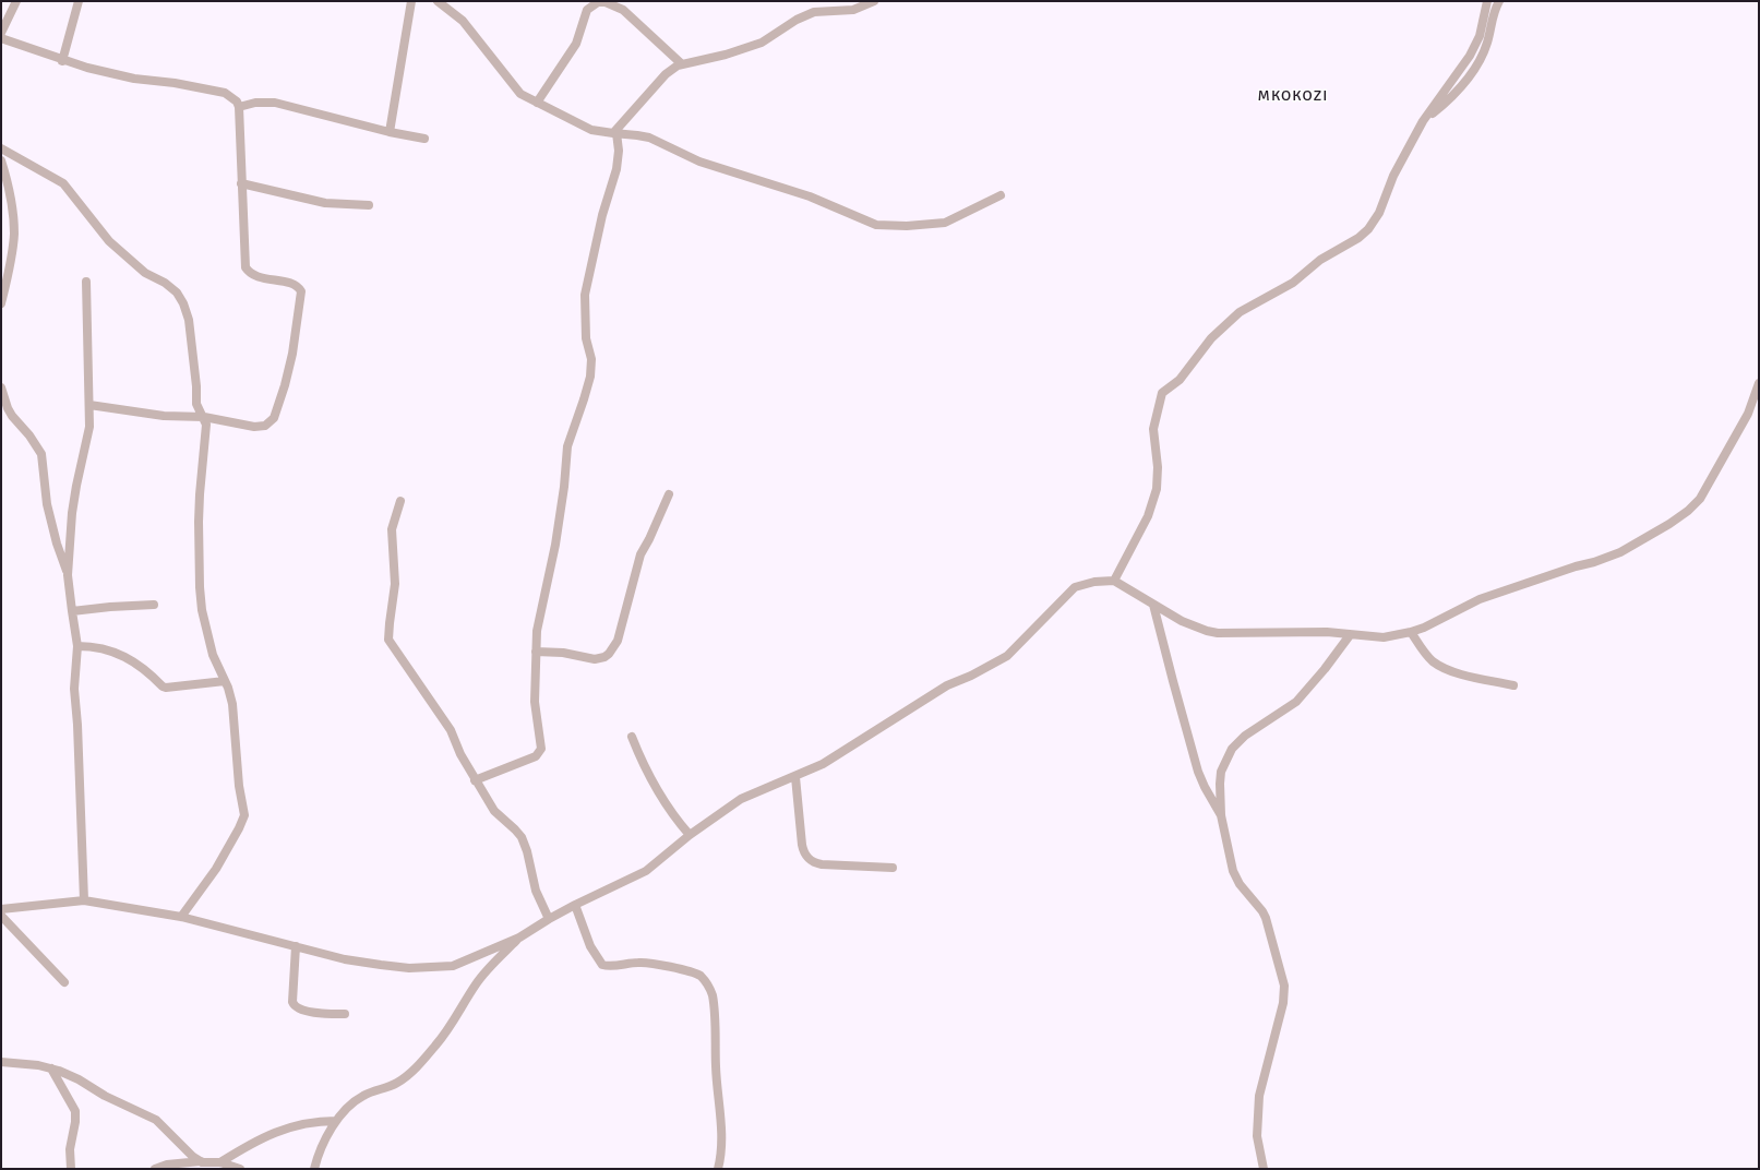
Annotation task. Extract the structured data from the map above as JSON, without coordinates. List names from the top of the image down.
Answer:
{
  "districts": ["MKOKOZI"]
}
